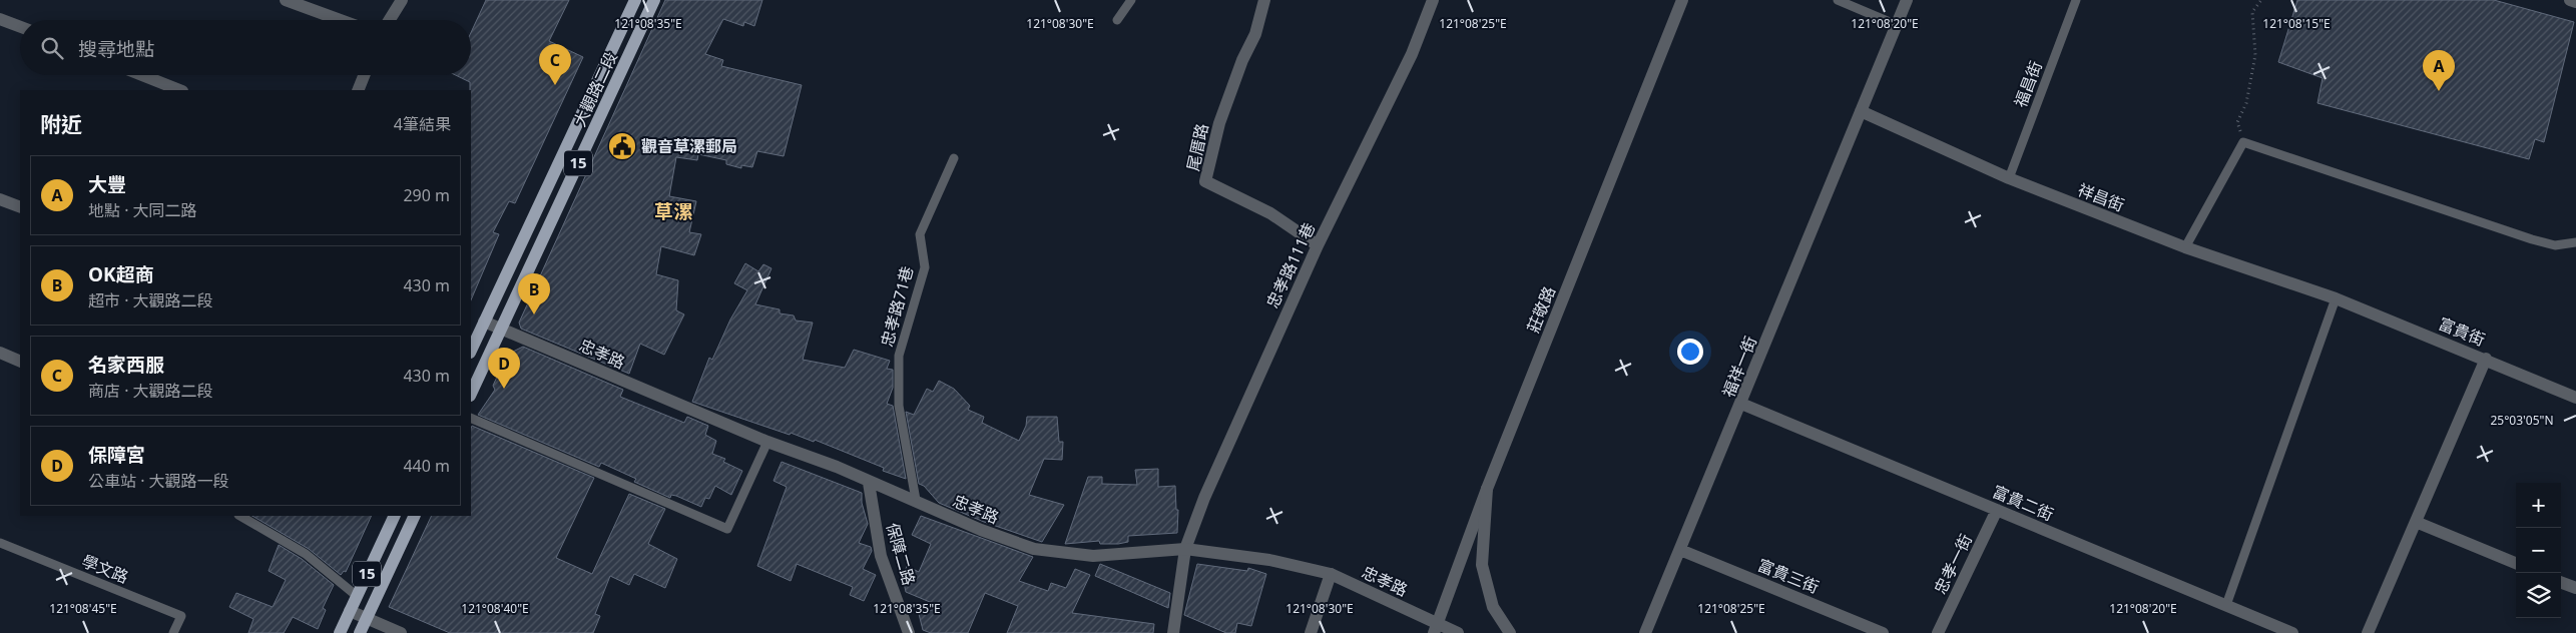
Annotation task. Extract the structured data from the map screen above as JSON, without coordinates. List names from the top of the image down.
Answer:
{
  "streets": {
    "main road": ["大觀路二段", "15"],
    "street": [
      "尾厝路",
      "祥昌街",
      "忠孝路111巷",
      "莊敬路",
      "富貴街",
      "忠孝路",
      "福祥一街",
      "富貴二街",
      "保障二路",
      "忠孝一街",
      "富貴三街"
    ],
    "lane": ["福昌街", "忠孝路71巷", "學文路"]
  },
  "crossings": [
    ["福昌街", "祥昌街"],
    ["大觀路二段", "15"],
    ["大觀路二段", "忠孝路"],
    ["尾厝路", "忠孝路111巷"],
    ["15", "忠孝路"],
    ["祥昌街", "富貴街"],
    ["祥昌街", "福祥一街"],
    ["忠孝路111巷", "忠孝路"],
    ["忠孝路71巷", "忠孝路"],
    ["莊敬路", "忠孝路"],
    ["忠孝路", "保障二路"],
    ["福祥一街", "富貴二街"],
    ["福祥一街", "富貴三街"],
    ["富貴二街", "忠孝一街"]
  ],
  "districts": ["草漯"],
  "places": {
    "public building": ["觀音草漯郵局"]
  },
  "page": {
    "search": "搜尋地點",
    "pins": [
      "C",
      "A",
      "B",
      "D"
    ],
    "heading": ["附近", "4筆結果"],
    "list": [
      {
        "mark": "A",
        "name": "大豐",
        "note": "地點 · 大同二路",
        "value": "290 m"
      },
      {
        "mark": "B",
        "name": "OK超商",
        "note": "超市 · 大觀路二段",
        "value": "430 m"
      },
      {
        "mark": "C",
        "name": "名家西服",
        "note": "商店 · 大觀路二段",
        "value": "430 m"
      },
      {
        "mark": "D",
        "name": "保障宮",
        "note": "公車站 · 大觀路一段",
        "value": "440 m"
      }
    ],
    "map_buttons": ["+", "−"]
  },
  "coordinates": [
    "121°08'35\"E",
    "121°08'30\"E",
    "121°08'25\"E",
    "121°08'20\"E",
    "121°08'15\"E",
    "25°03'05\"N",
    "121°08'45\"E",
    "121°08'40\"E"
  ]
}
